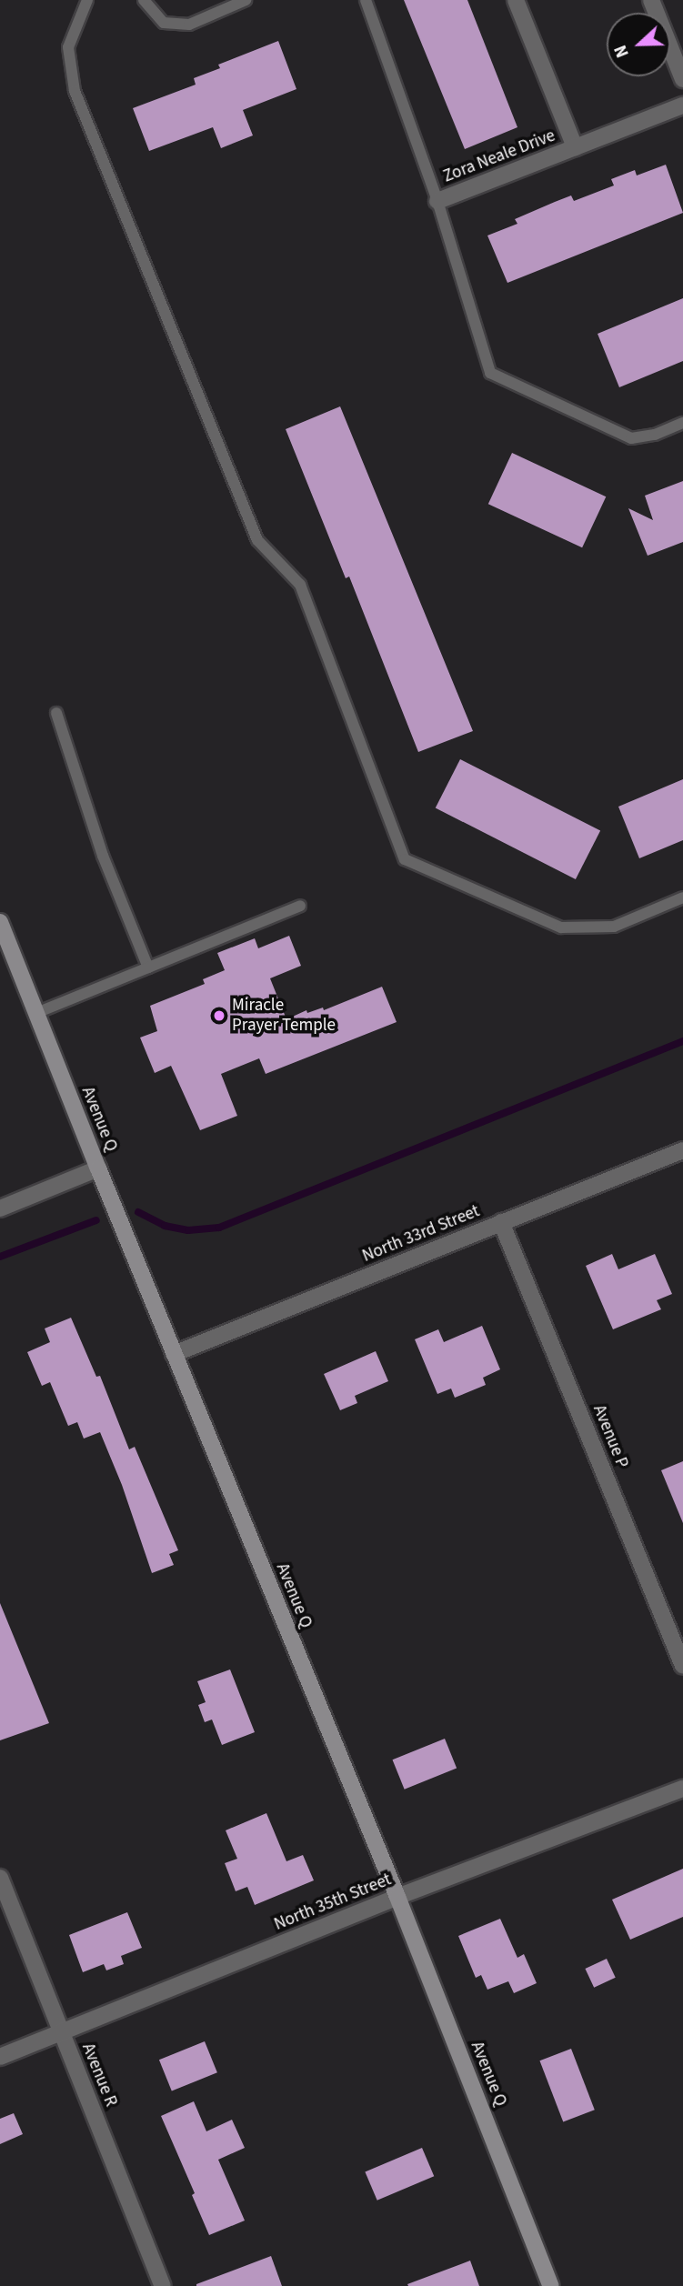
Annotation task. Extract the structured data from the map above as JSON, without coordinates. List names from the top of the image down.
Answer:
{
  "streets": {
    "street": [
      "Zora Neale Drive",
      "Avenue Q",
      "North 33rd Street",
      "Avenue P",
      "North 35th Street",
      "Avenue R"
    ]
  },
  "crossings": [
    ["Avenue Q", "North 33rd Street"],
    ["Avenue Q", "North 35th Street"],
    ["North 33rd Street", "Avenue P"],
    ["North 35th Street", "Avenue R"]
  ],
  "places": ["Miracle Prayer Temple"],
  "north": "left"
}
